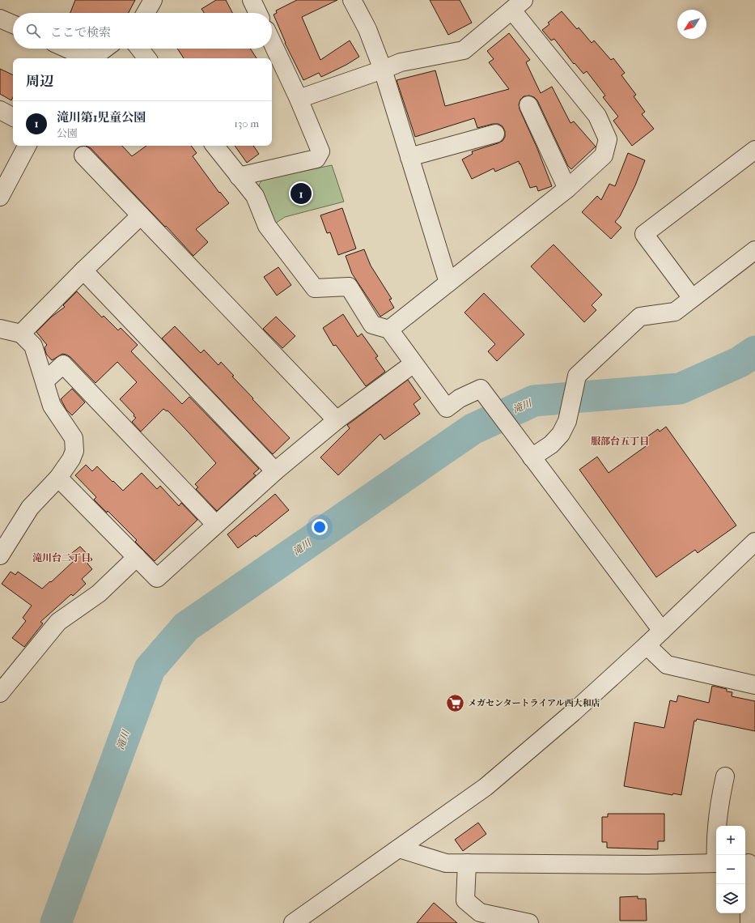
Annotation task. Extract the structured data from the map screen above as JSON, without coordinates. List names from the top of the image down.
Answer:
{
  "districts": ["服部台五丁目", "滝川台二丁目"],
  "water": ["滝川"],
  "places": {
    "supermarket": ["メガセンタートライアル西大和店"]
  },
  "north": "bottom left",
  "page": {
    "search": "ここで検索",
    "heading": "周辺",
    "list": [
      {
        "mark": "1",
        "name": "滝川第1児童公園",
        "note": "公園",
        "value": "130 m"
      }
    ],
    "pins": "1",
    "map_buttons": ["+", "−"]
  }
}
